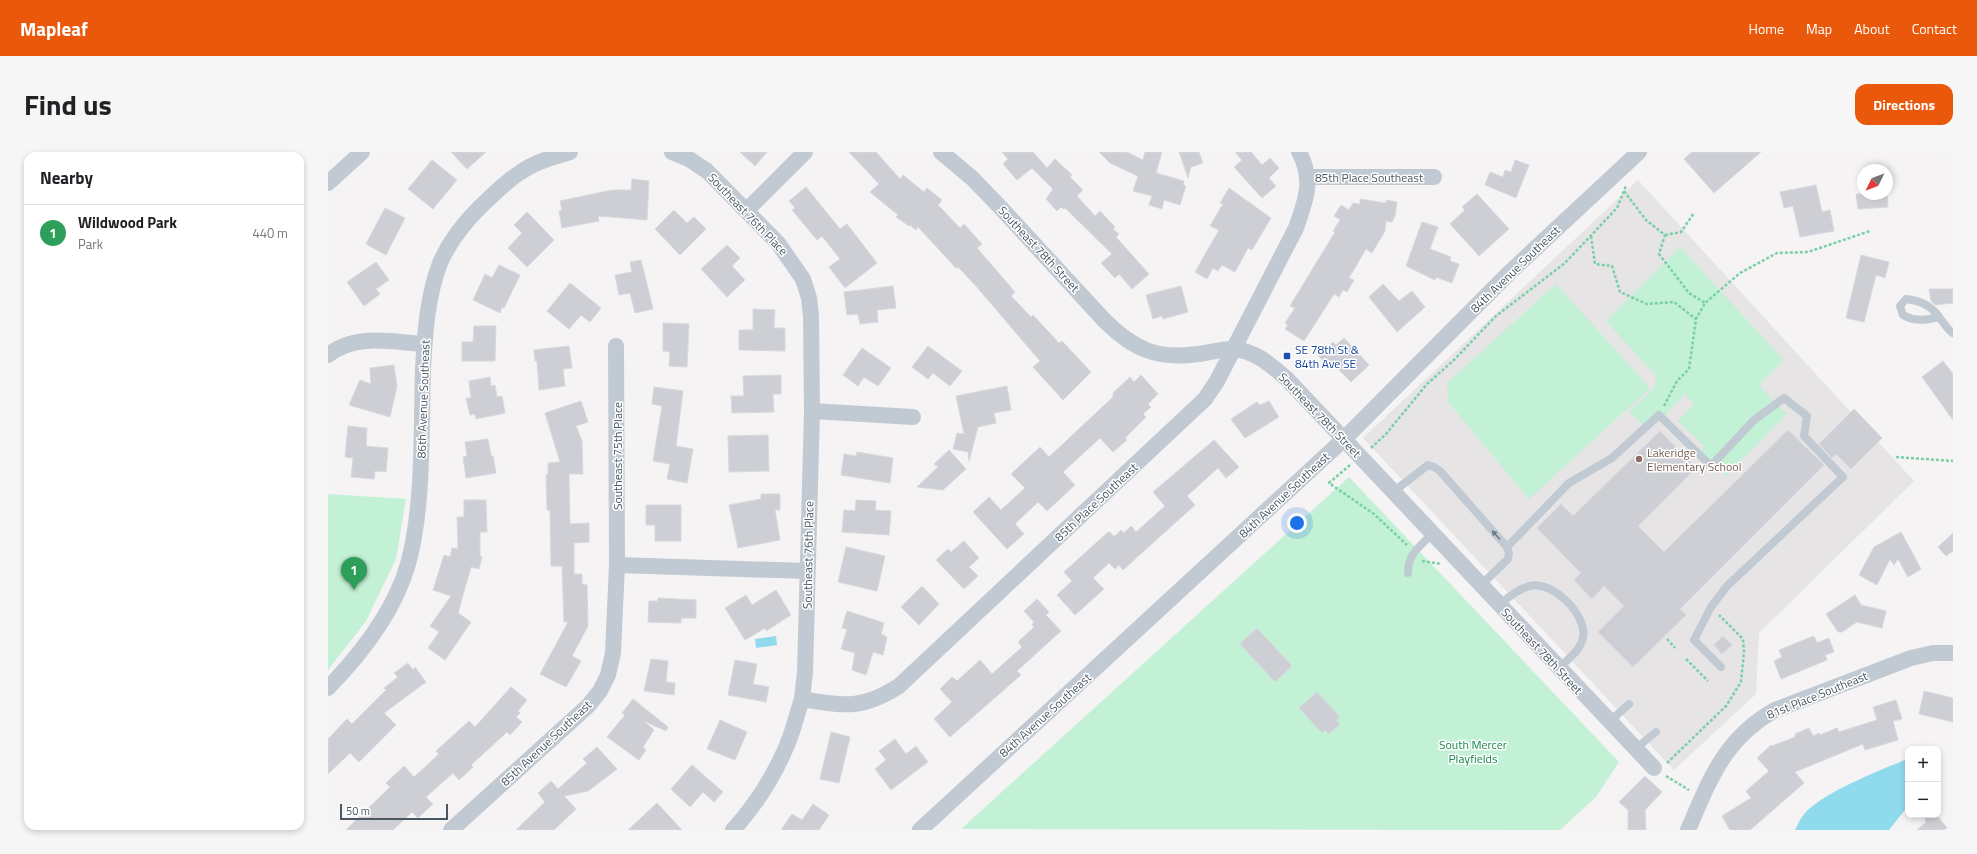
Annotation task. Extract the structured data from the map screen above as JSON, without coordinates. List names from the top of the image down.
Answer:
{
  "streets": {
    "street": [
      "85th Place Southeast",
      "Southeast 76th Place",
      "Southeast 78th Street",
      "84th Avenue Southeast",
      "86th Avenue Southeast",
      "Southeast 75th Place",
      "81st Place Southeast",
      "85th Avenue Southeast"
    ]
  },
  "crossings": [
    ["85th Place Southeast", "Southeast 76th Place"],
    ["85th Place Southeast", "Southeast 78th Street"],
    ["Southeast 78th Street", "84th Avenue Southeast"],
    ["Southeast 75th Place", "85th Avenue Southeast"]
  ],
  "parks": ["South Mercer Playfields"],
  "places": {
    "transit": ["SE 78th St & 84th Ave SE"],
    "other": ["Lakeridge Elementary School"]
  },
  "scale_bar": "50 m",
  "north": "bottom left",
  "page": {
    "header": "Mapleaf",
    "nav": [
      "Home",
      "Map",
      "About",
      "Contact"
    ],
    "title": "Find us",
    "buttons": "Directions",
    "heading": "Nearby",
    "list": [
      {
        "mark": "1",
        "name": "Wildwood Park",
        "note": "Park",
        "value": "440 m"
      }
    ],
    "pins": "1",
    "map_buttons": ["+", "−"],
    "scale": "50 m"
  }
}
